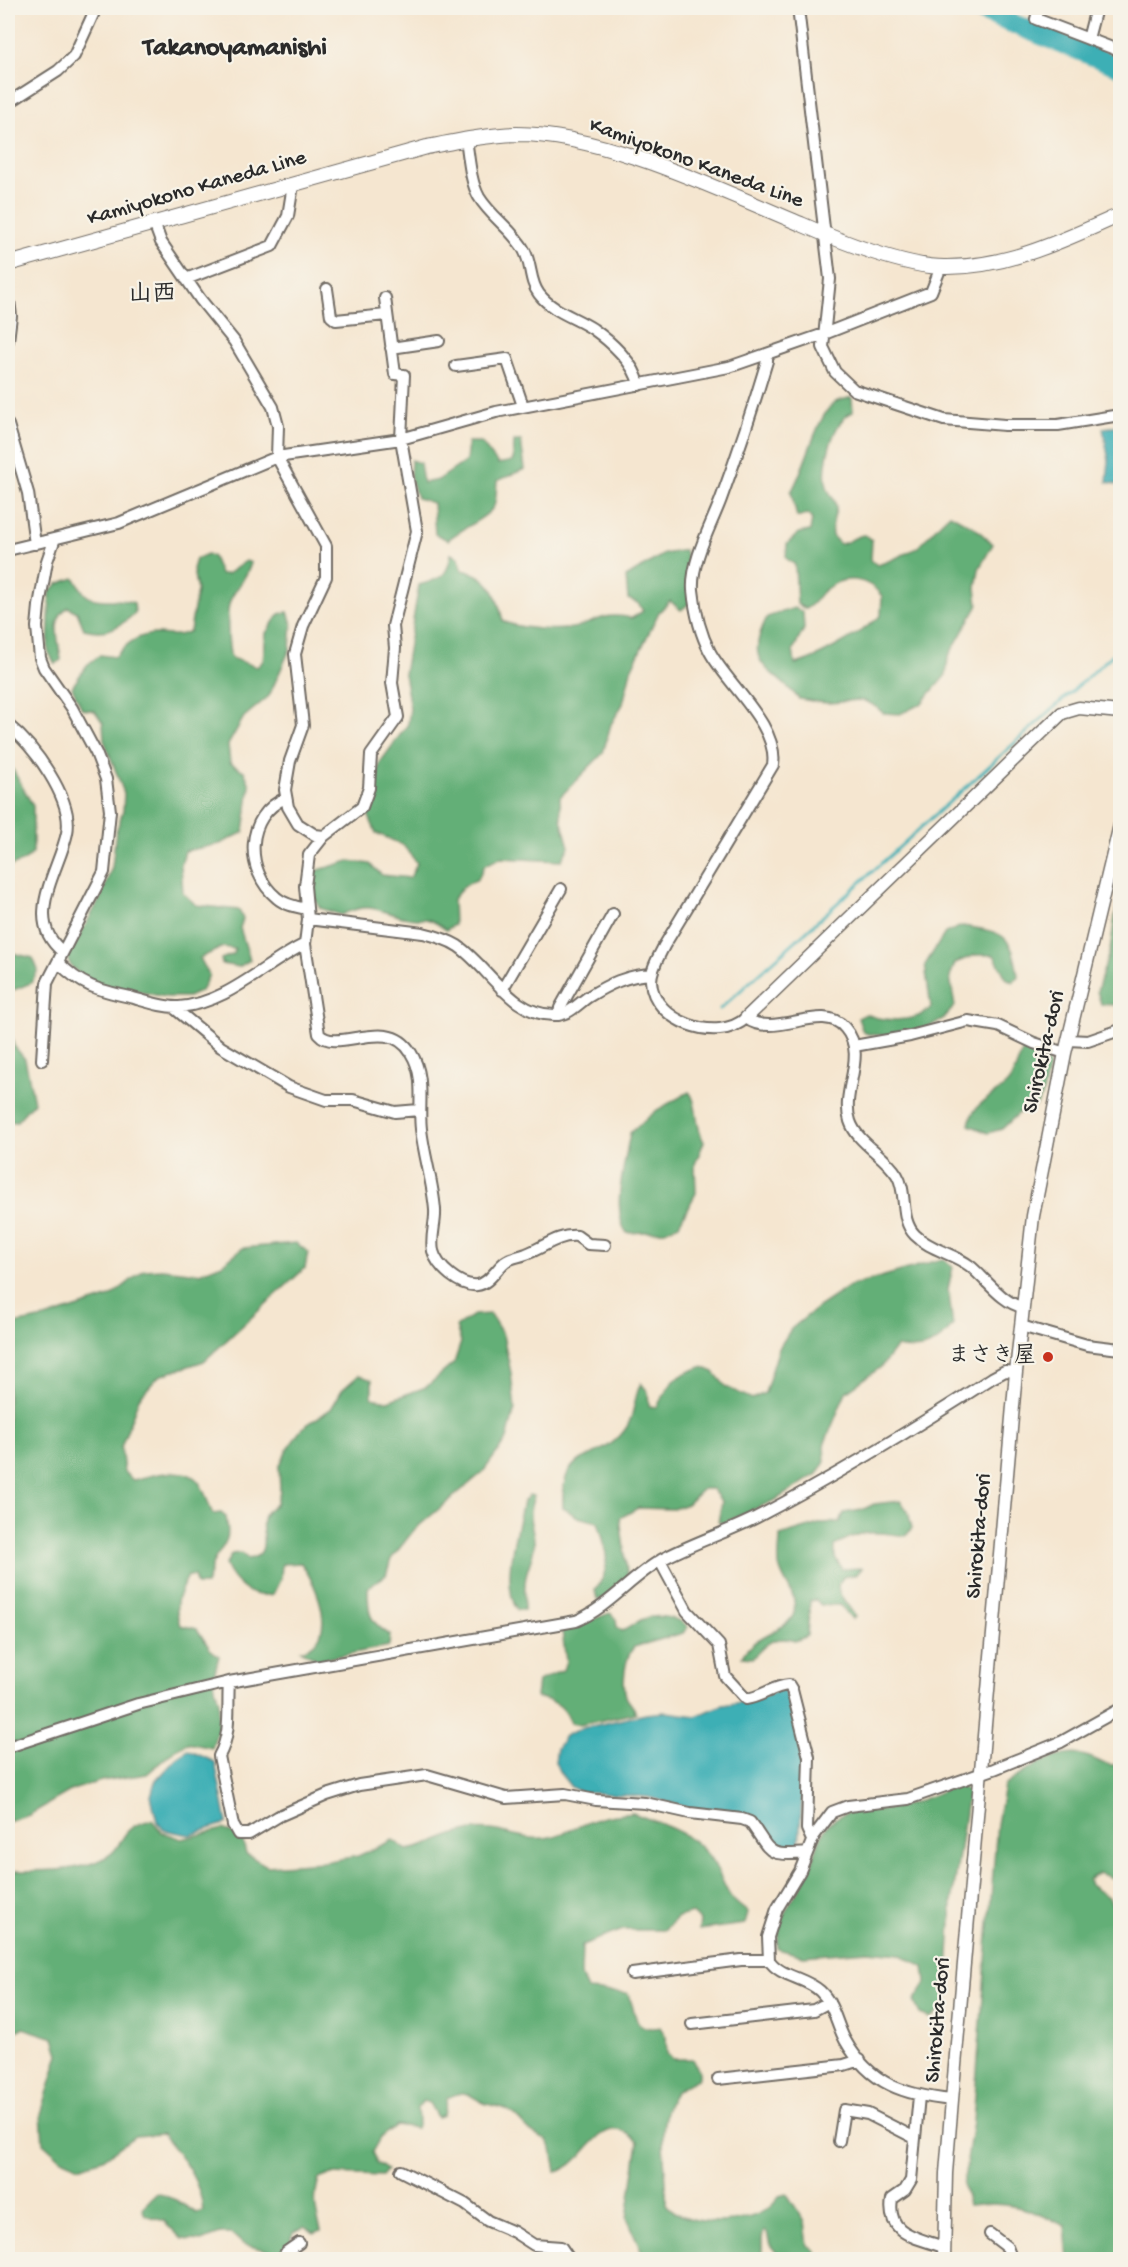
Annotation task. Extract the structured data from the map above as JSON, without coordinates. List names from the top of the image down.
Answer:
{
  "streets": {
    "main road": ["Kamiyokono Kaneda Line"],
    "street": ["Shirokita-dori"]
  },
  "districts": ["Takanoyamanishi", "山西"],
  "places": ["まさき屋"]
}
